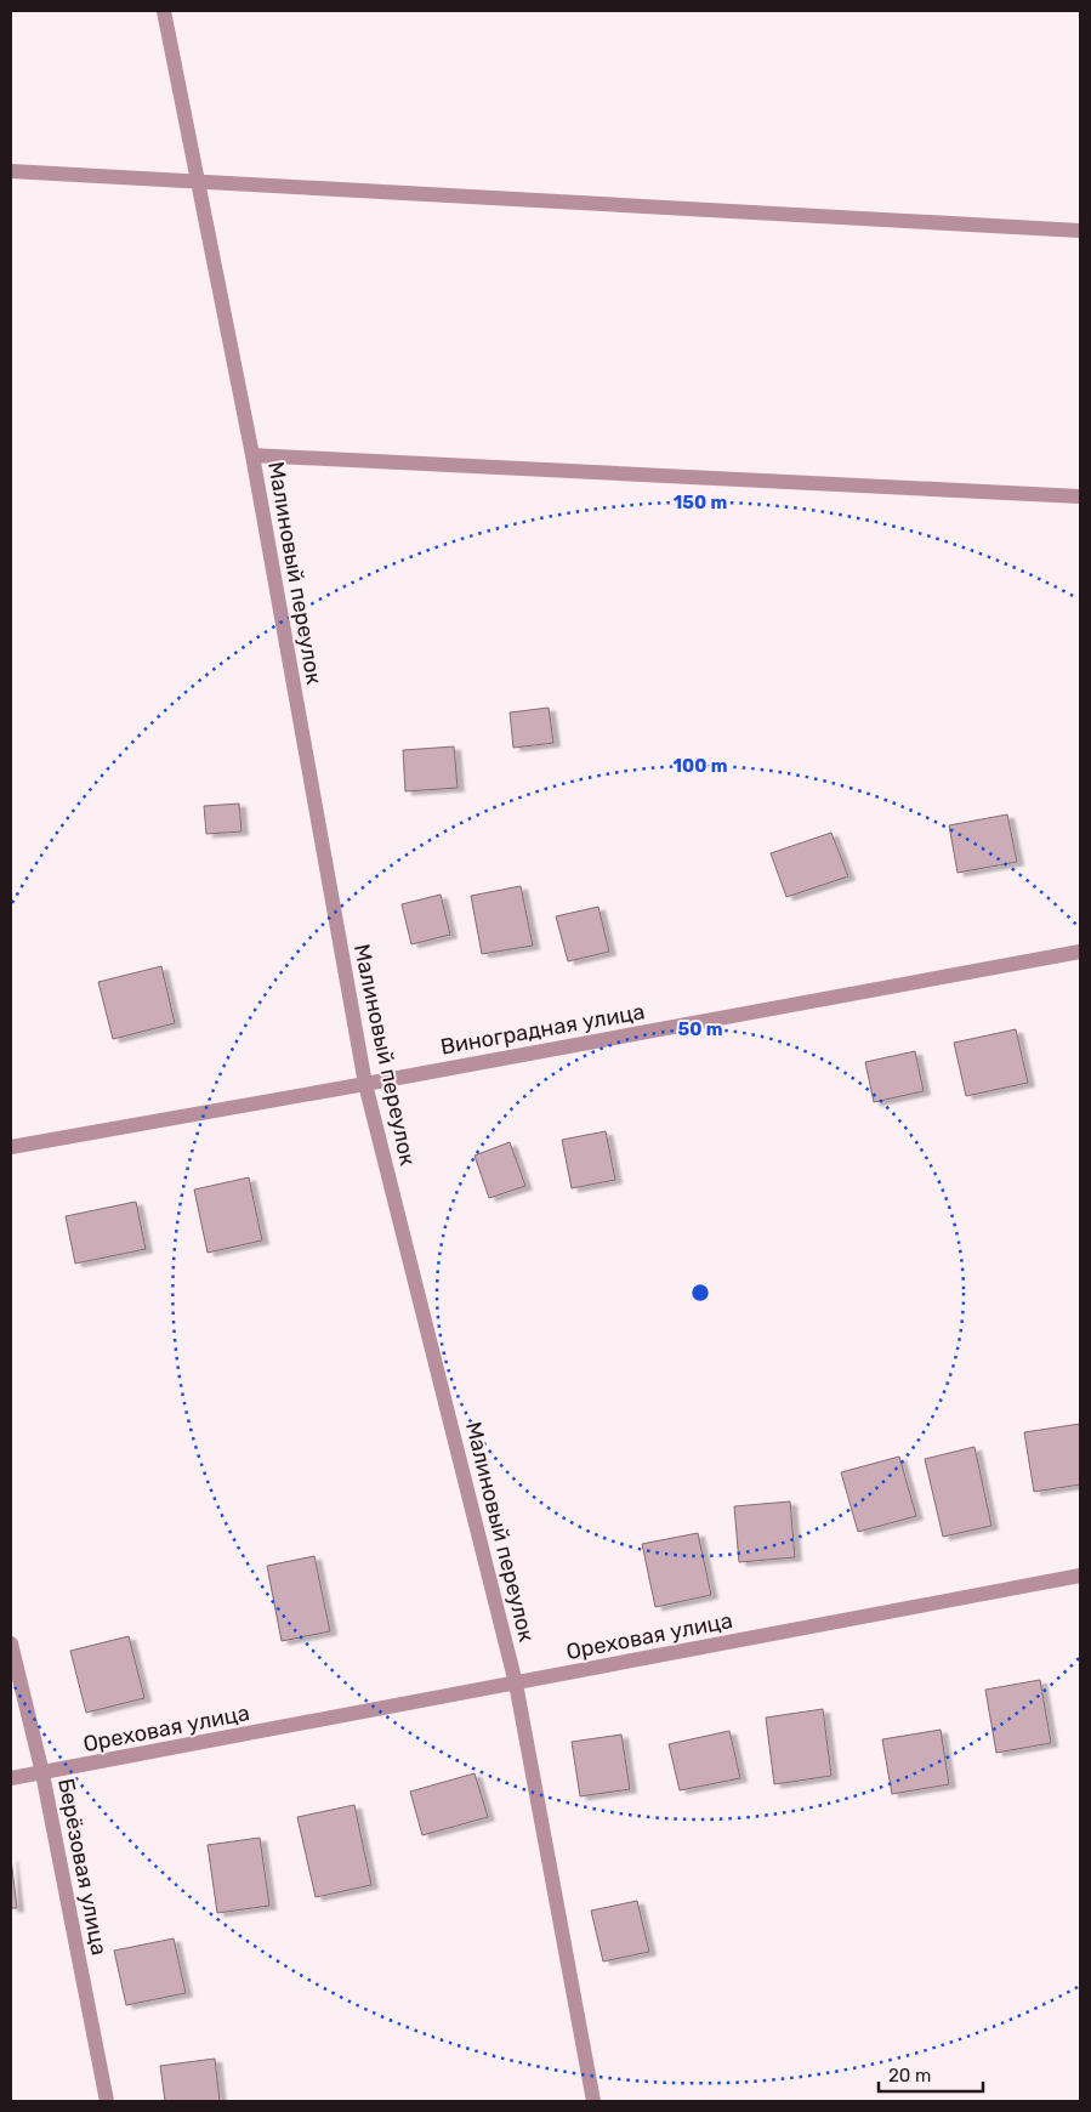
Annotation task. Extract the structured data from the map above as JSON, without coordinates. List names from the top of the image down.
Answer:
{
  "streets": {
    "street": [
      "Малиновый переулок",
      "Виноградная улица",
      "Ореховая улица",
      "Берёзовая улица"
    ]
  },
  "crossings": [
    ["Малиновый переулок", "Виноградная улица"],
    ["Малиновый переулок", "Ореховая улица"],
    ["Ореховая улица", "Берёзовая улица"]
  ],
  "scale_bar": "20 m",
  "rings": ["150 m", "100 m", "50 m"]
}
